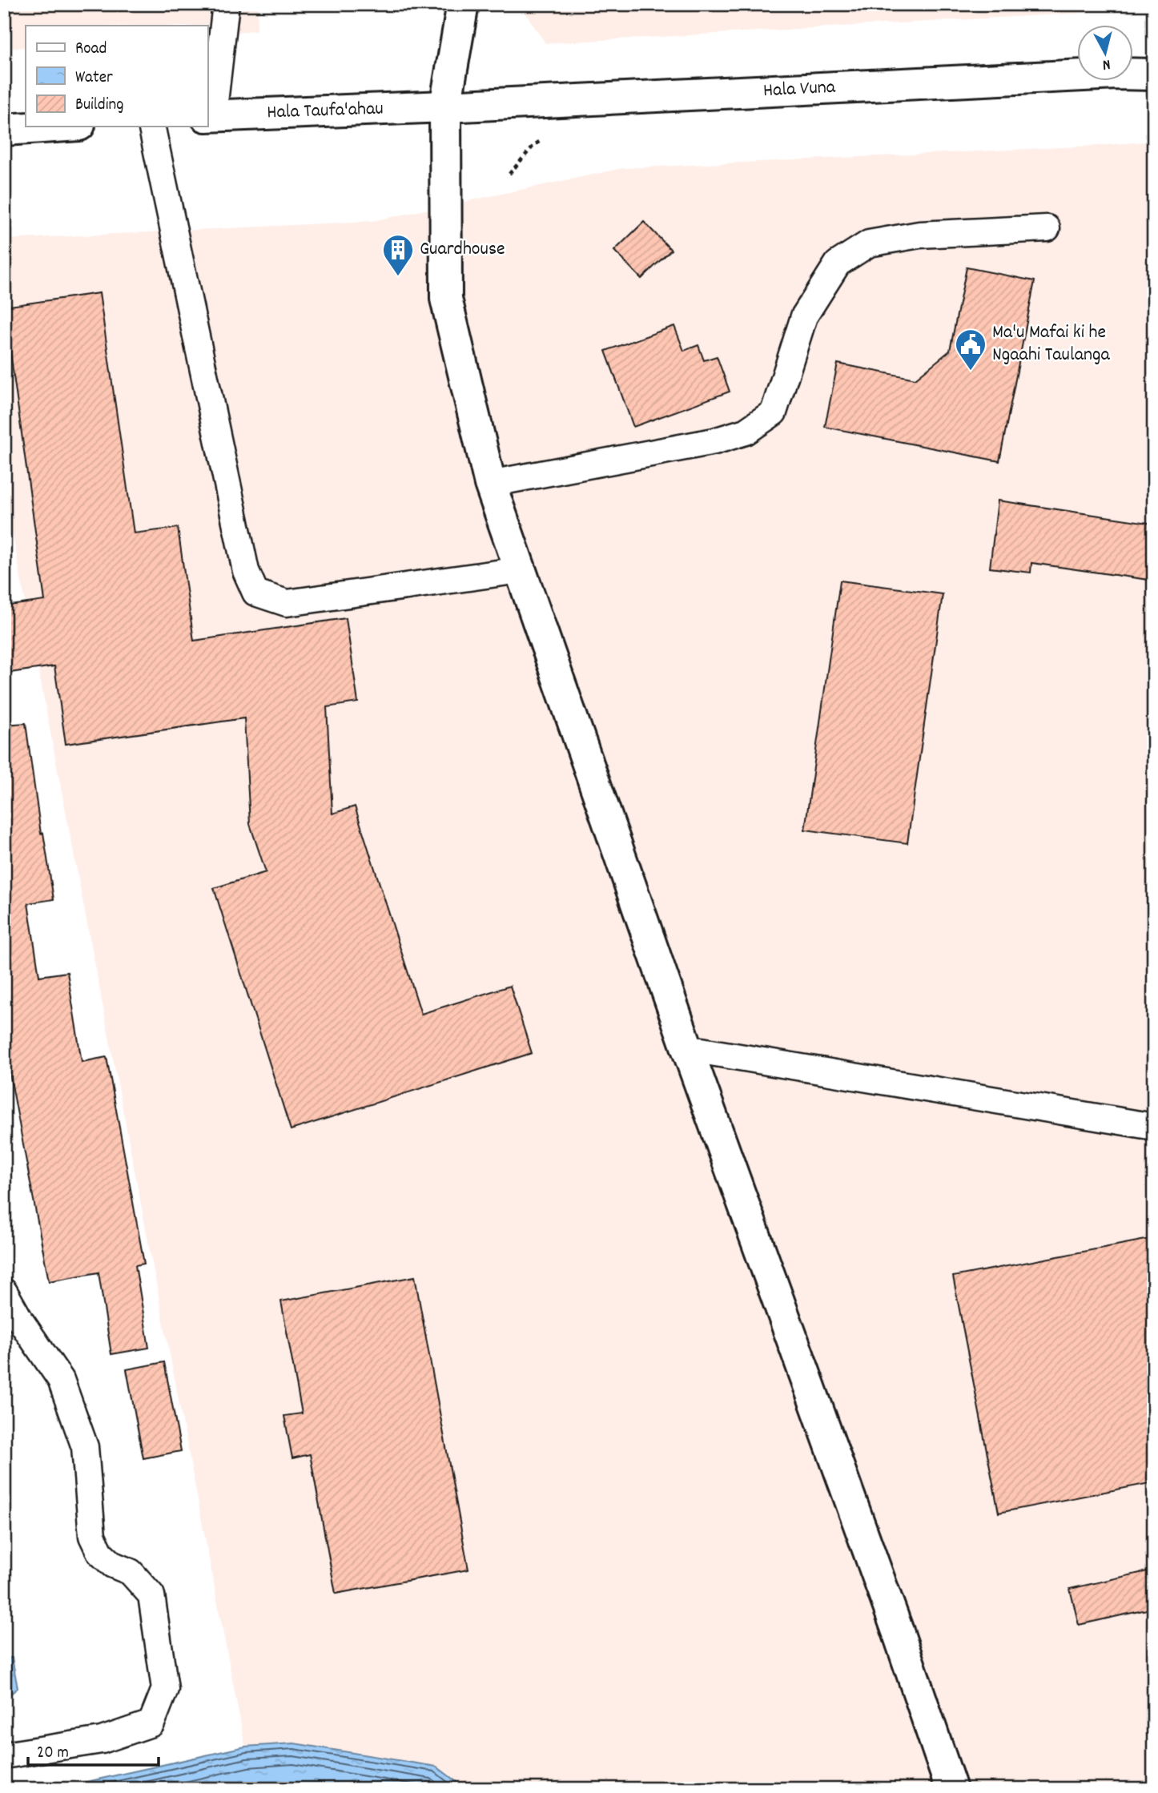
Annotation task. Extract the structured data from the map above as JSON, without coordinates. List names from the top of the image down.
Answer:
{
  "streets": {
    "street": ["Hala Vuna", "Hala Taufa'ahau"]
  },
  "crossings": [
    ["Hala Vuna", "Hala Taufa'ahau"]
  ],
  "places": {
    "building": ["Guardhouse"],
    "public building": ["Ma'u Mafai ki he Ngaahi Taulanga"]
  },
  "legend": ["Road", "Water", "Building"],
  "scale_bar": "20 m",
  "north": "bottom"
}
